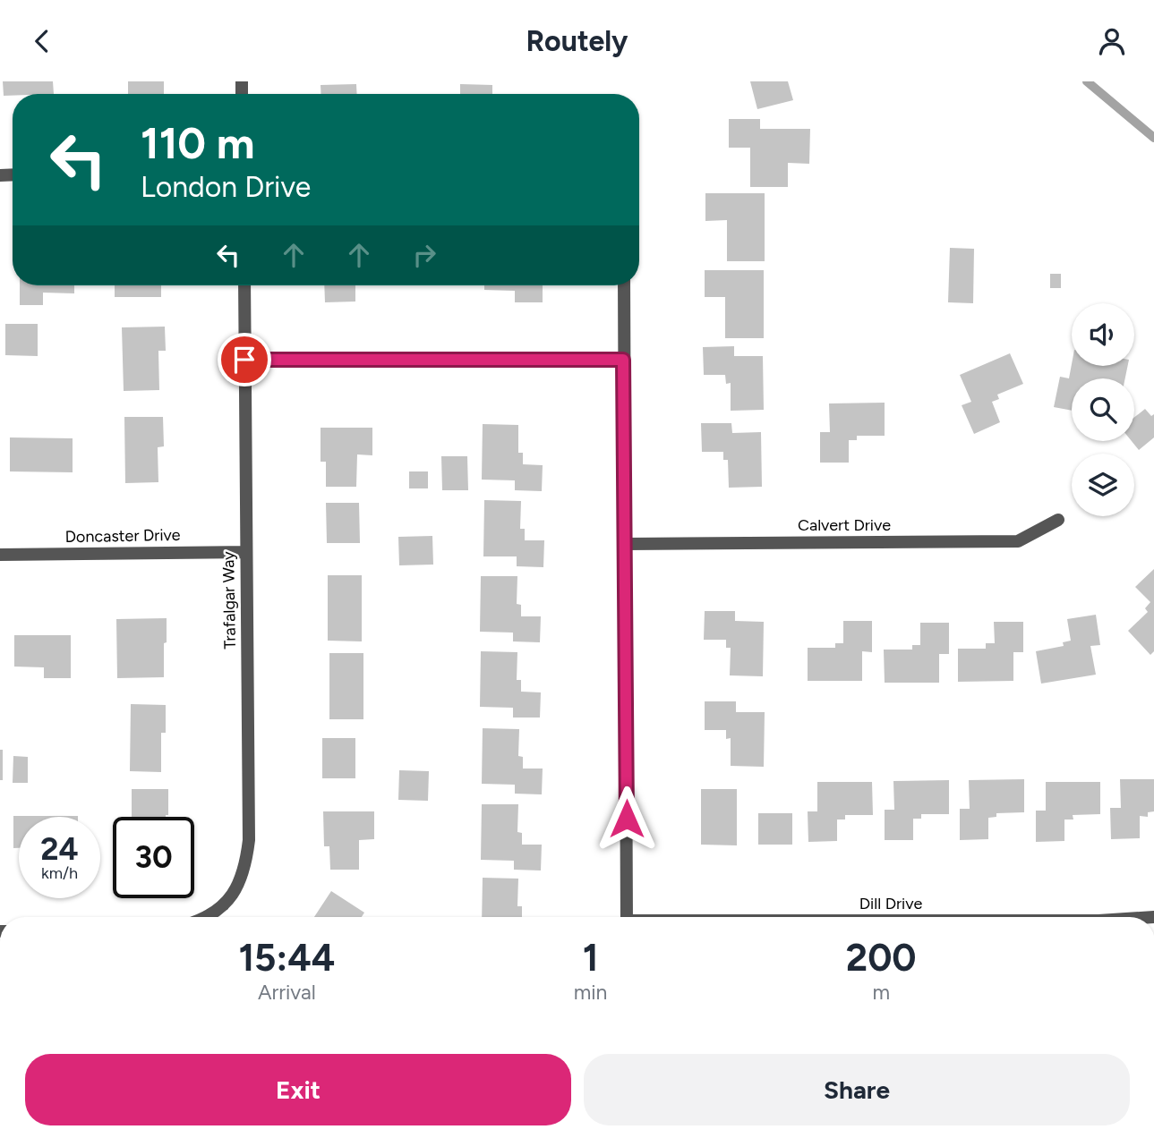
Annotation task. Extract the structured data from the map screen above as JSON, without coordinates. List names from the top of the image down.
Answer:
{
  "streets": {
    "street": ["Calvert Drive", "Doncaster Drive", "Trafalgar Way"]
  },
  "crossings": [
    ["Doncaster Drive", "Trafalgar Way"]
  ],
  "page": {
    "header": "Routely",
    "turn": ["110 m", "London Drive"],
    "speed": "24 km/h",
    "limit": "30",
    "eta": [
      "15:44",
      "Arrival",
      "1",
      "min",
      "200",
      "m"
    ],
    "buttons": ["Exit", "Share"]
  }
}
